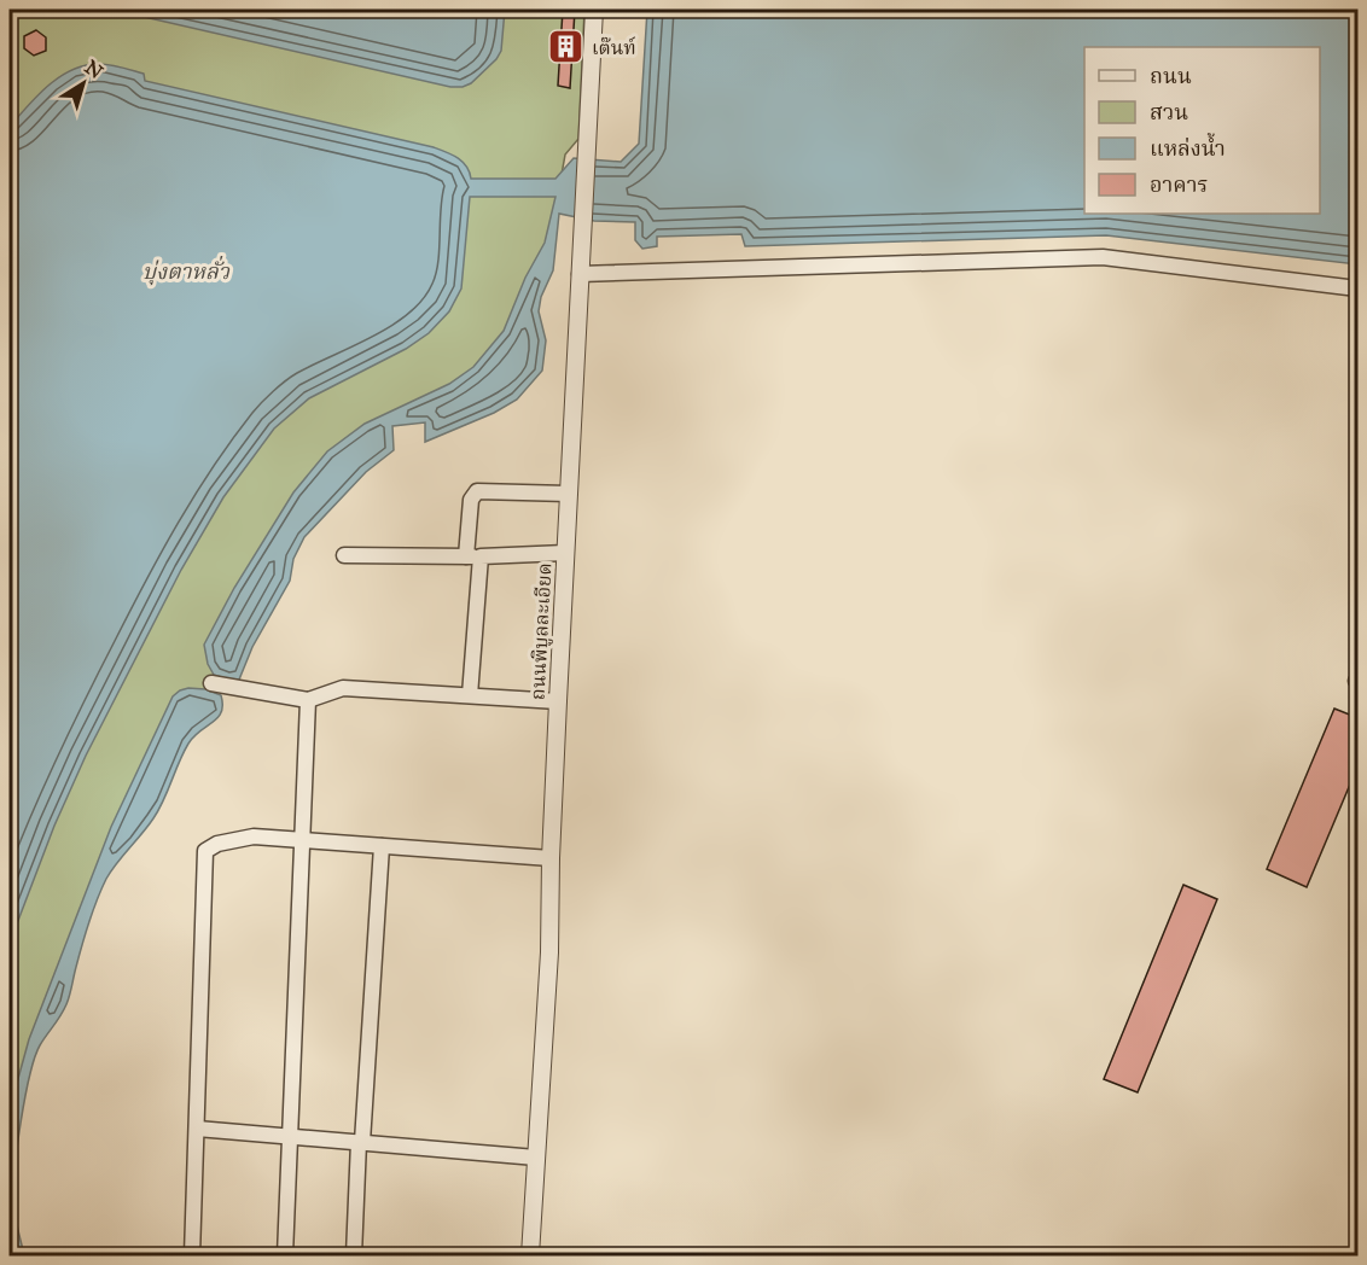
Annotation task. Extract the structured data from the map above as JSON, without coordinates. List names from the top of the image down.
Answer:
{
  "streets": {
    "street": ["ถนนพิบูลละเอียด"]
  },
  "water": ["บุ่งตาหลั่ว"],
  "places": {
    "building": ["เต๊นท์"]
  },
  "legend": [
    "ถนน",
    "สวน",
    "แหล่งน้ำ",
    "อาคาร"
  ],
  "north": "top right"
}
